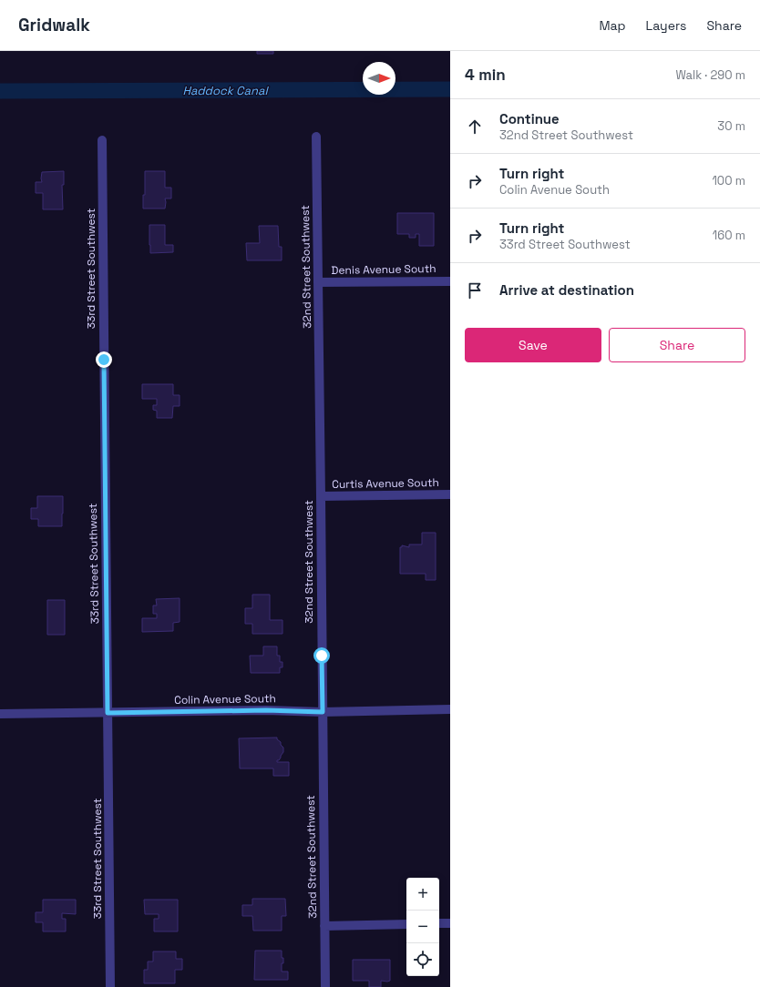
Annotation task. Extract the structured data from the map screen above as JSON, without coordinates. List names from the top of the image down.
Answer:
{
  "streets": {
    "street": [
      "32nd Street Southwest",
      "33rd Street Southwest",
      "Denis Avenue South",
      "Curtis Avenue South",
      "Colin Avenue South"
    ]
  },
  "crossings": [
    ["32nd Street Southwest", "Denis Avenue South"],
    ["32nd Street Southwest", "Curtis Avenue South"],
    ["32nd Street Southwest", "Colin Avenue South"],
    ["33rd Street Southwest", "Colin Avenue South"]
  ],
  "water": ["Haddock Canal"],
  "north": "right",
  "page": {
    "header": "Gridwalk",
    "nav": ["Map", "Layers", "Share"],
    "heading": ["4 min", "Walk · 290 m"],
    "list": [
      ["Continue", "32nd Street Southwest", "30 m"],
      ["Turn right", "Colin Avenue South", "100 m"],
      ["Turn right", "33rd Street Southwest", "160 m"],
      "Arrive at destination"
    ],
    "buttons": ["Save", "Share"],
    "map_buttons": ["+", "−"]
  }
}
